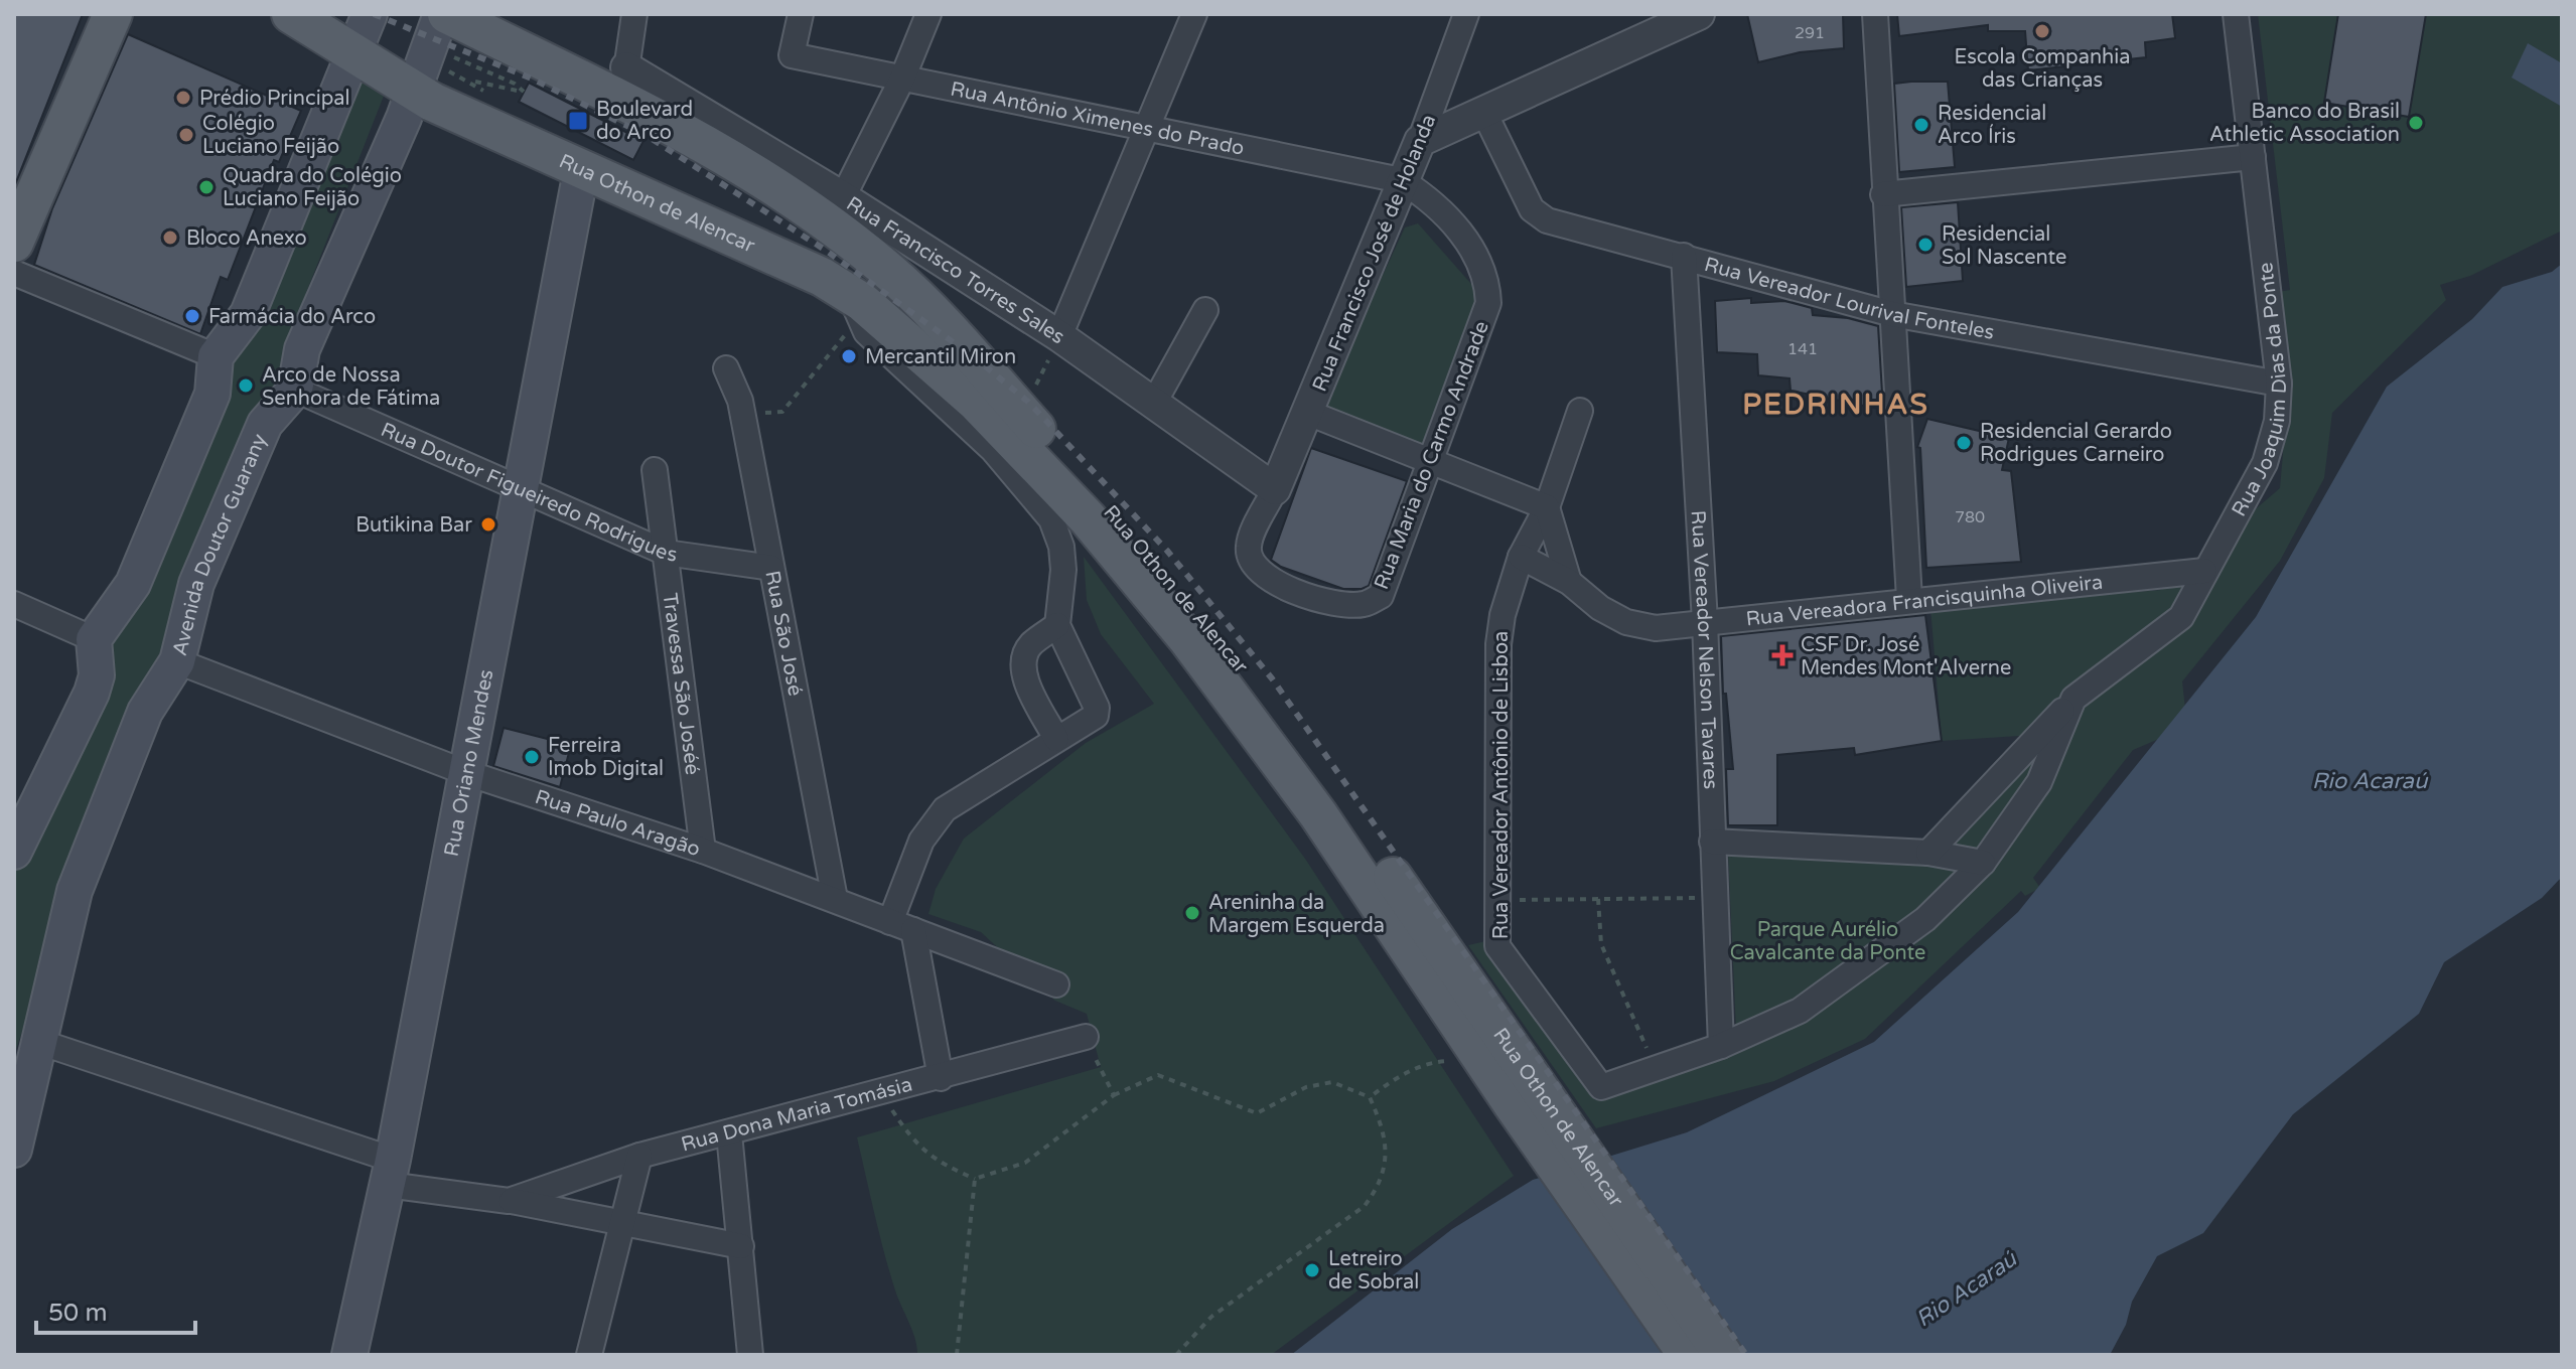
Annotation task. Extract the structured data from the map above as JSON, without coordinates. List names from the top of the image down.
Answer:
{
  "streets": {
    "main road": ["Rua Othon de Alencar", "Avenida Doutor Guarany", "Rua Oriano Mendes"],
    "street": [
      "Rua Antônio Ximenes do Prado",
      "Rua Francisco José de Holanda",
      "Rua Francisco Torres Sales",
      "Rua Vereador Lourival Fonteles",
      "Rua Joaquim Dias da Ponte",
      "Rua Maria do Carmo Andrade",
      "Rua Doutor Figueiredo Rodrigues",
      "Rua Vereadora Francisquinha Oliveira",
      "Rua São José",
      "Rua Vereador Nelson Tavares",
      "Travessa São Joséé",
      "Rua Vereador Antônio de Lisboa",
      "Rua Paulo Aragão",
      "Rua Dona Maria Tomásia"
    ]
  },
  "crossings": [
    ["Rua Antônio Ximenes do Prado", "Rua Francisco José de Holanda"],
    ["Rua Antônio Ximenes do Prado", "Rua Maria do Carmo Andrade"],
    ["Rua Othon de Alencar", "Rua Francisco Torres Sales"],
    ["Rua Othon de Alencar", "Rua Oriano Mendes"],
    ["Rua Francisco José de Holanda", "Rua Francisco Torres Sales"],
    ["Rua Francisco José de Holanda", "Rua Maria do Carmo Andrade"],
    ["Rua Francisco Torres Sales", "Rua Maria do Carmo Andrade"],
    ["Rua Vereador Lourival Fonteles", "Rua Joaquim Dias da Ponte"],
    ["Rua Vereador Lourival Fonteles", "Rua Vereador Nelson Tavares"],
    ["Rua Joaquim Dias da Ponte", "Rua Vereadora Francisquinha Oliveira"],
    ["Rua Doutor Figueiredo Rodrigues", "Avenida Doutor Guarany"],
    ["Rua Doutor Figueiredo Rodrigues", "Rua São José"],
    ["Rua Doutor Figueiredo Rodrigues", "Travessa São Joséé"],
    ["Rua Doutor Figueiredo Rodrigues", "Rua Oriano Mendes"],
    ["Avenida Doutor Guarany", "Rua Paulo Aragão"],
    ["Avenida Doutor Guarany", "Rua Dona Maria Tomásia"],
    ["Rua Vereadora Francisquinha Oliveira", "Rua Vereador Nelson Tavares"],
    ["Rua Vereadora Francisquinha Oliveira", "Rua Vereador Antônio de Lisboa"],
    ["Rua São José", "Rua Paulo Aragão"],
    ["Travessa São Joséé", "Rua Paulo Aragão"],
    ["Rua Oriano Mendes", "Rua Paulo Aragão"],
    ["Rua Oriano Mendes", "Rua Dona Maria Tomásia"]
  ],
  "districts": ["PEDRINHAS"],
  "water": ["Rio Acaraú"],
  "parks": ["Parque Aurélio Cavalcante da Ponte"],
  "places": {
    "other": [
      "Escola Companhia das Crianças",
      "Prédio Principal",
      "Banco do Brasil Athletic Association",
      "Residencial Arco Íris",
      "Colégio Luciano Feijão",
      "Quadra do Colégio Luciano Feijão",
      "Bloco Anexo",
      "Residencial Sol Nascente",
      "Farmácia do Arco",
      "Mercantil Miron",
      "Arco de Nossa Senhora de Fátima",
      "Residencial Gerardo Rodrigues Carneiro",
      "Butikina Bar",
      "Ferreira Imob Digital",
      "Areninha da Margem Esquerda",
      "Letreiro de Sobral"
    ],
    "transit": ["Boulevard do Arco"],
    "health": ["CSF Dr. José Mendes Mont'Alverne"]
  },
  "house_numbers": ["291", "141", "780"],
  "scale_bar": "50 m"
}
